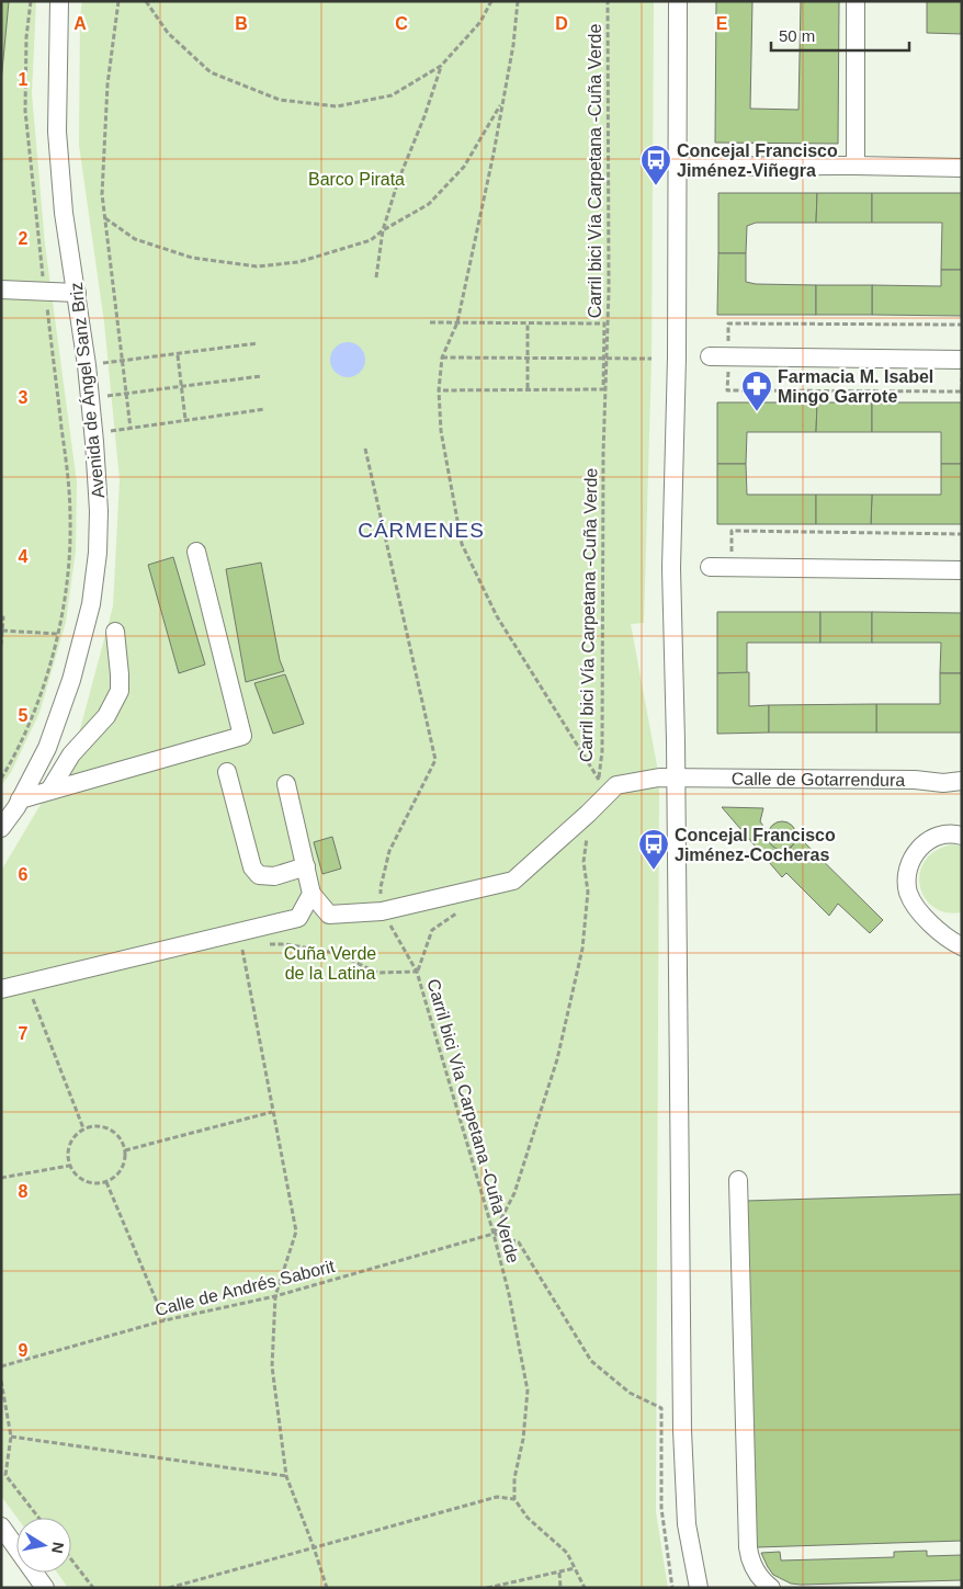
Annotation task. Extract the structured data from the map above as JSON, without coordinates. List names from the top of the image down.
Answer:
{
  "streets": {
    "street": ["Avenida de Ángel Sanz Briz", "Calle de Gotarrendura"],
    "path": ["Carril bici Vía Carpetana -Cuña Verde", "Calle de Andrés Saborit"]
  },
  "crossings": [
    ["Carril bici Vía Carpetana -Cuña Verde", "Calle de Andrés Saborit"]
  ],
  "districts": ["CÁRMENES"],
  "parks": ["Barco Pirata", "Cuña Verde de la Latina"],
  "places": {
    "bus stop": ["Concejal Francisco Jiménez-Viñegra", "Concejal Francisco Jiménez-Cocheras"],
    "pharmacy": ["Farmacia M. Isabel Mingo Garrote"]
  },
  "scale_bar": "50 m",
  "north": "right",
  "grid": {
    "columns": [
      "A",
      "B",
      "C",
      "D",
      "E"
    ],
    "rows": [
      "1",
      "2",
      "3",
      "4",
      "5",
      "6",
      "7",
      "8",
      "9"
    ]
  }
}
